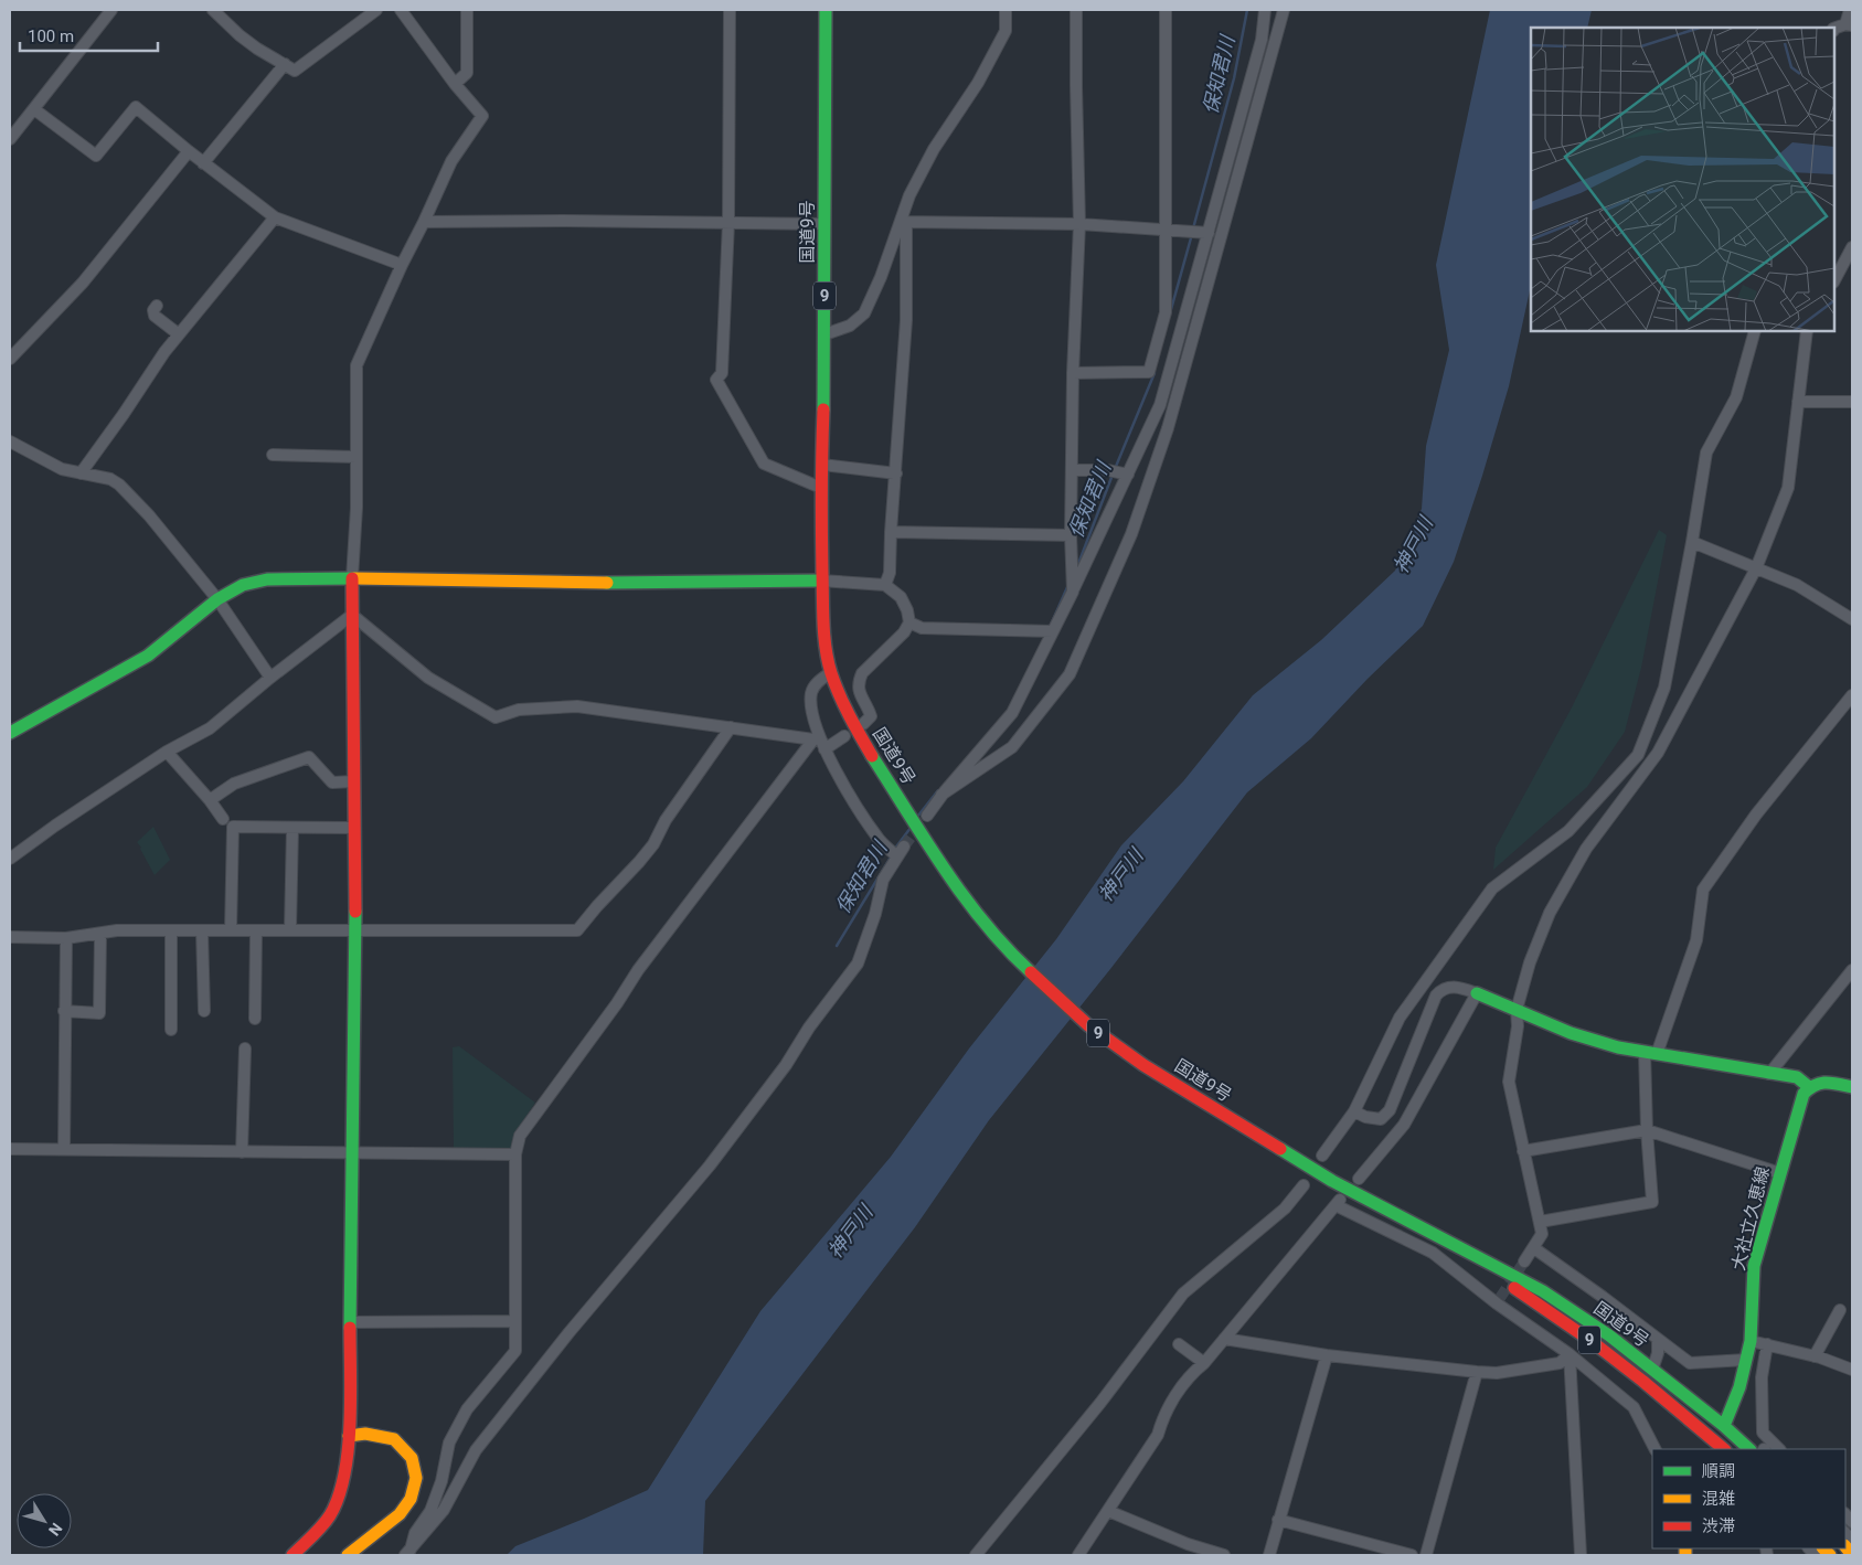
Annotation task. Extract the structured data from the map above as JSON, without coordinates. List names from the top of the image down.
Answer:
{
  "streets": {
    "main road": ["国道9号", "9", "大社立久恵線"]
  },
  "crossings": [
    ["国道9号", "大社立久恵線"]
  ],
  "water": ["保知君川", "神戸川"],
  "legend": ["順調", "混雑", "渋滞"],
  "scale_bar": "100 m",
  "north": "bottom right"
}
